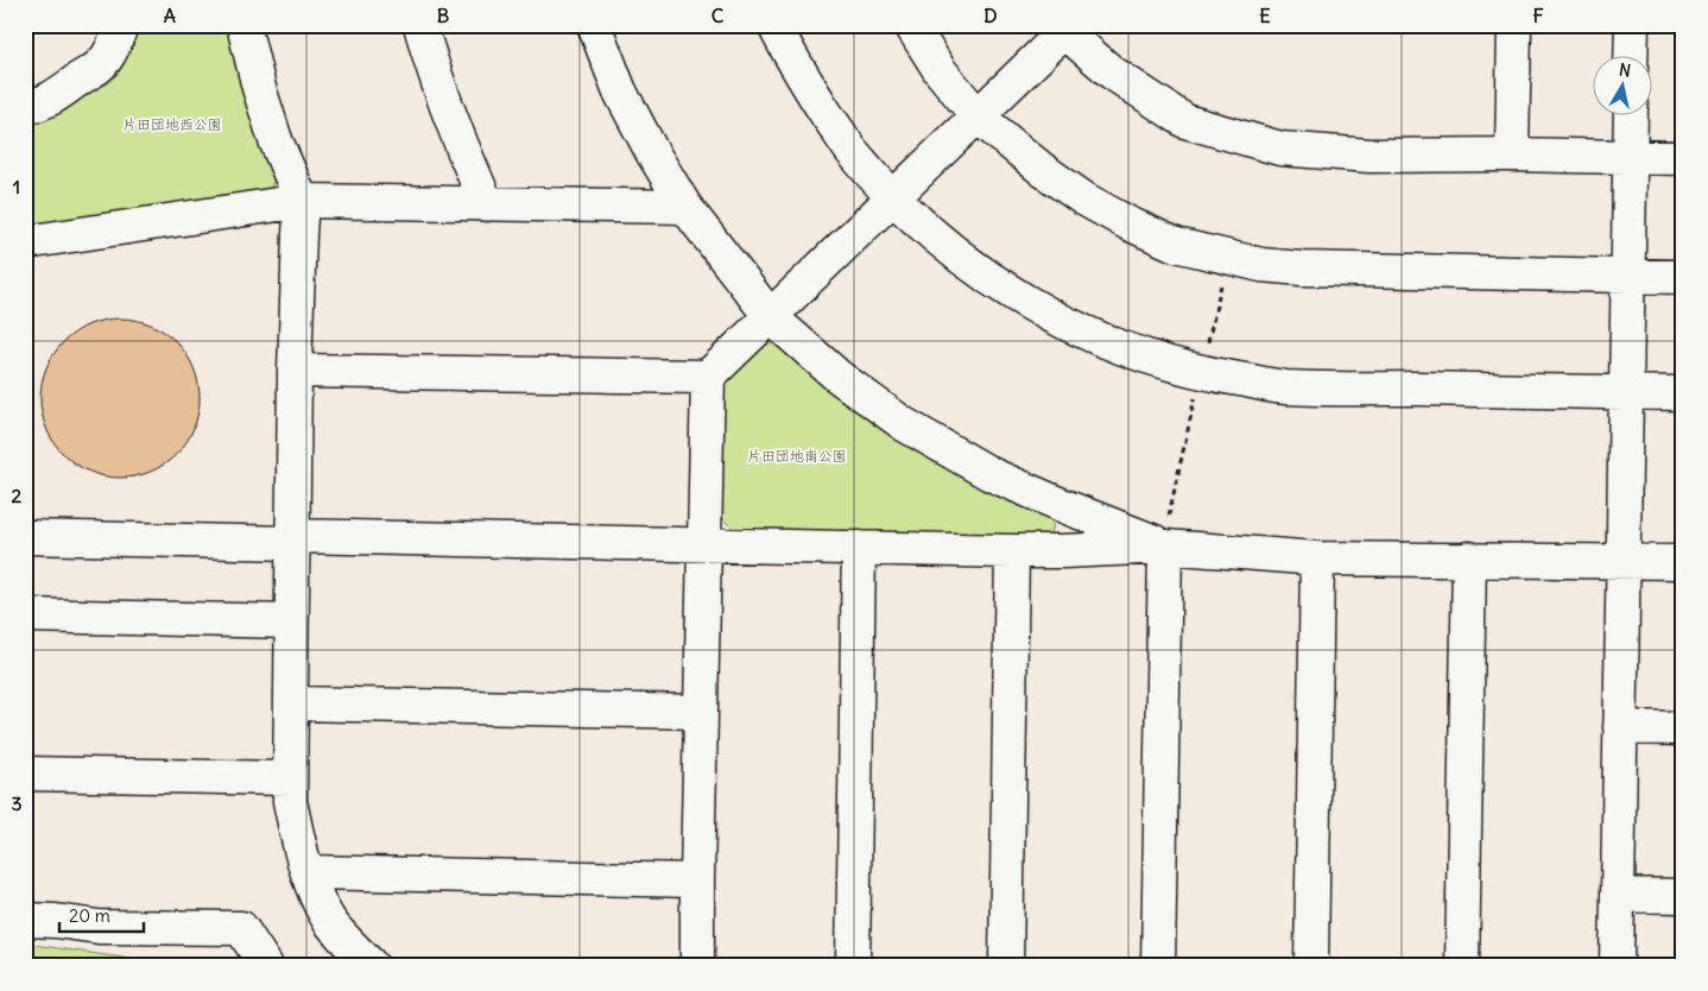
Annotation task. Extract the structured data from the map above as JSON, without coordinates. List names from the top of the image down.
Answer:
{
  "parks": ["片田団地西公園", "片田団地南公園"],
  "scale_bar": "20 m",
  "north": "top",
  "grid": {
    "columns": [
      "A",
      "B",
      "C",
      "D",
      "E",
      "F"
    ],
    "rows": ["1", "2", "3"]
  }
}
